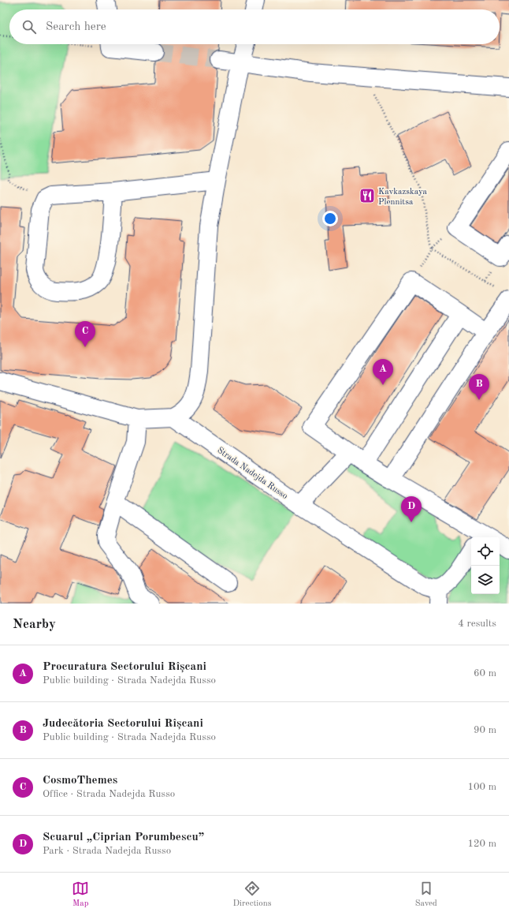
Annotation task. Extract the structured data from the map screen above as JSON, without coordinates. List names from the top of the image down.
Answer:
{
  "streets": {
    "street": ["Strada Nadejda Russo"]
  },
  "places": {
    "restaurant": ["Kavkazskaya Plennitsa"]
  },
  "page": {
    "search": "Search here",
    "pins": [
      "C",
      "A",
      "B",
      "D"
    ],
    "heading": ["Nearby", "4 results"],
    "list": [
      {
        "mark": "A",
        "name": "Procuratura Sectorului Rîșcani",
        "note": "Public building · Strada Nadejda Russo",
        "value": "60 m"
      },
      {
        "mark": "B",
        "name": "Judecătoria Sectorului Rîșcani",
        "note": "Public building · Strada Nadejda Russo",
        "value": "90 m"
      },
      {
        "mark": "C",
        "name": "CosmoThemes",
        "note": "Office · Strada Nadejda Russo",
        "value": "100 m"
      },
      {
        "mark": "D",
        "name": "Scuarul „Ciprian Porumbescu”",
        "note": "Park · Strada Nadejda Russo",
        "value": "120 m"
      }
    ],
    "nav": ["Map", "Directions", "Saved"]
  }
}
